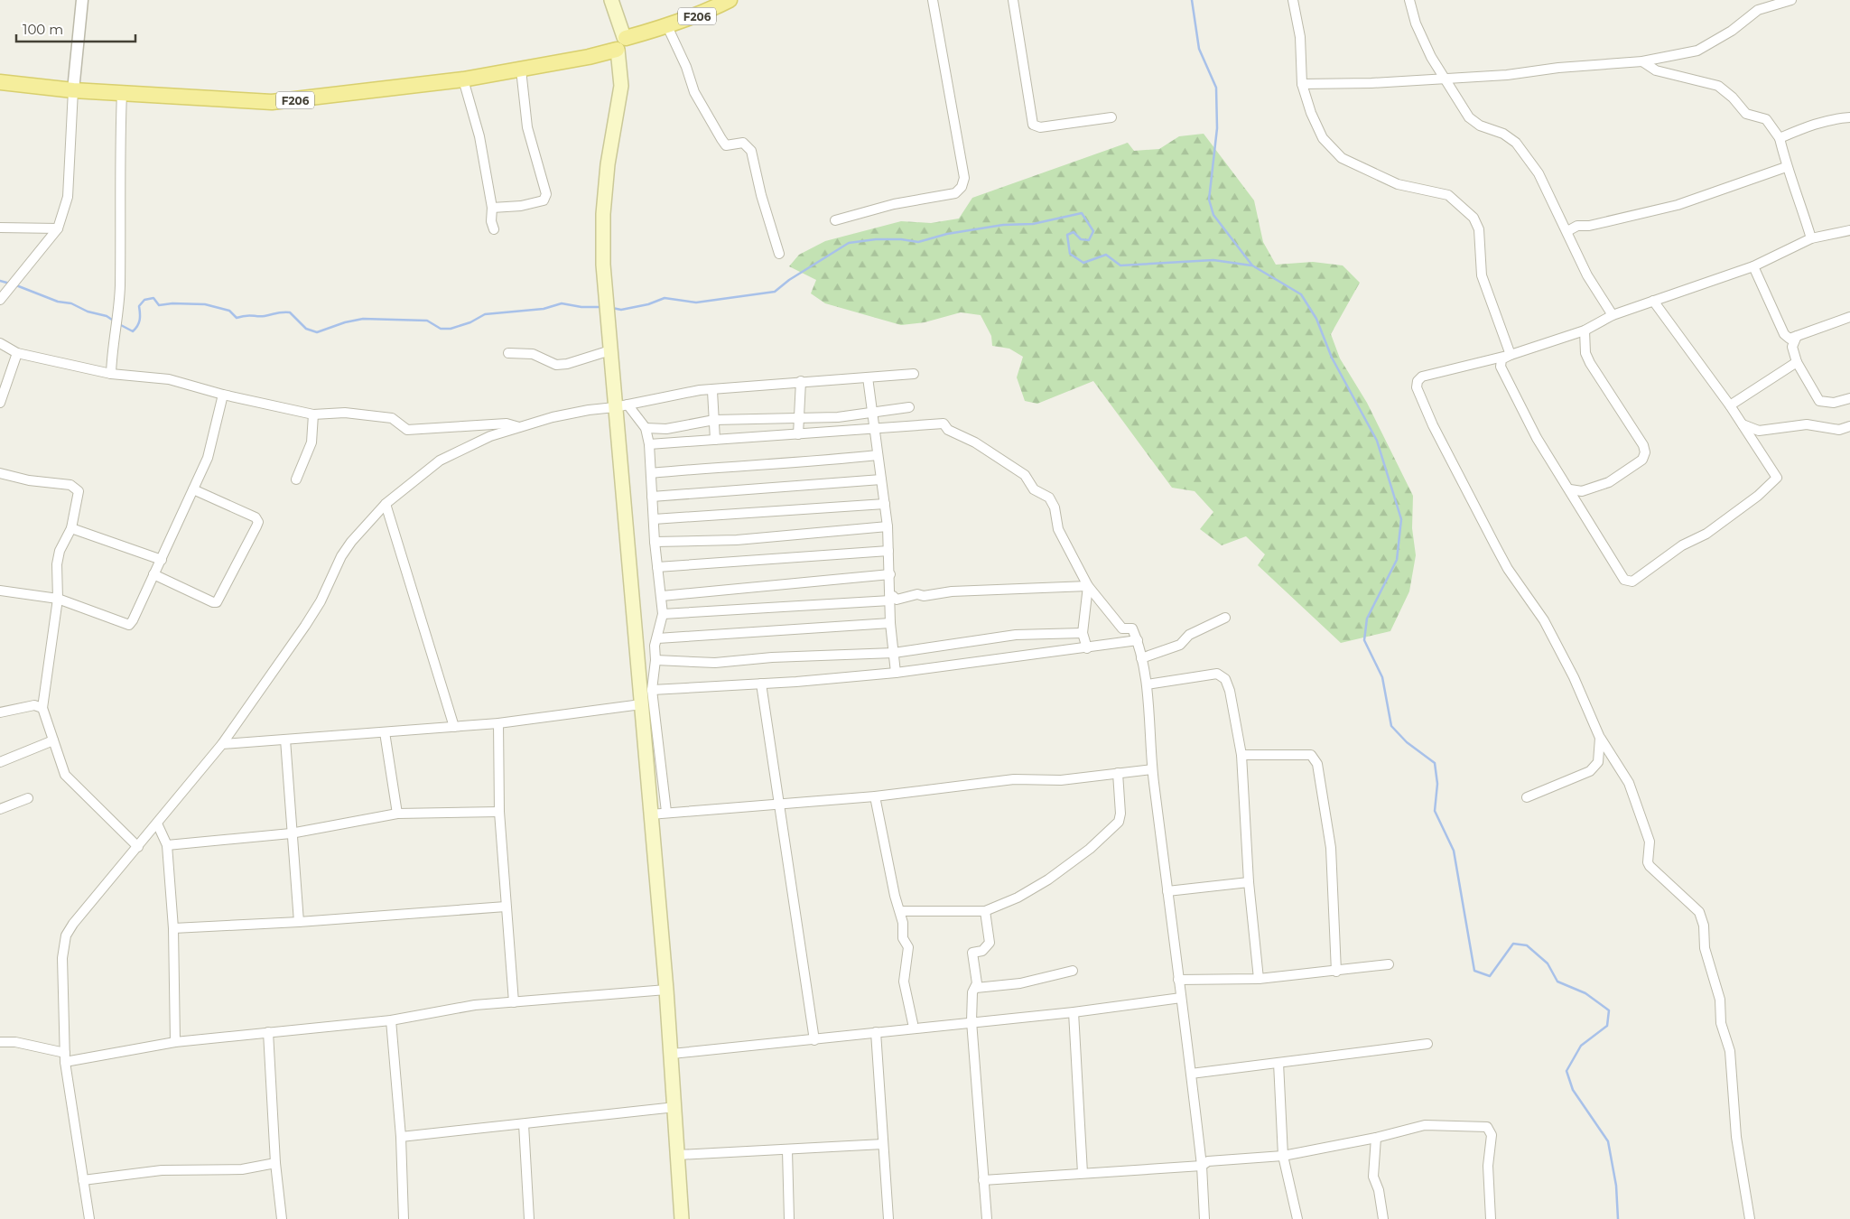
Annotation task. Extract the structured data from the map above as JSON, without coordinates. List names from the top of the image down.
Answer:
{
  "streets": {
    "main road": ["F206"]
  },
  "scale_bar": "100 m"
}
